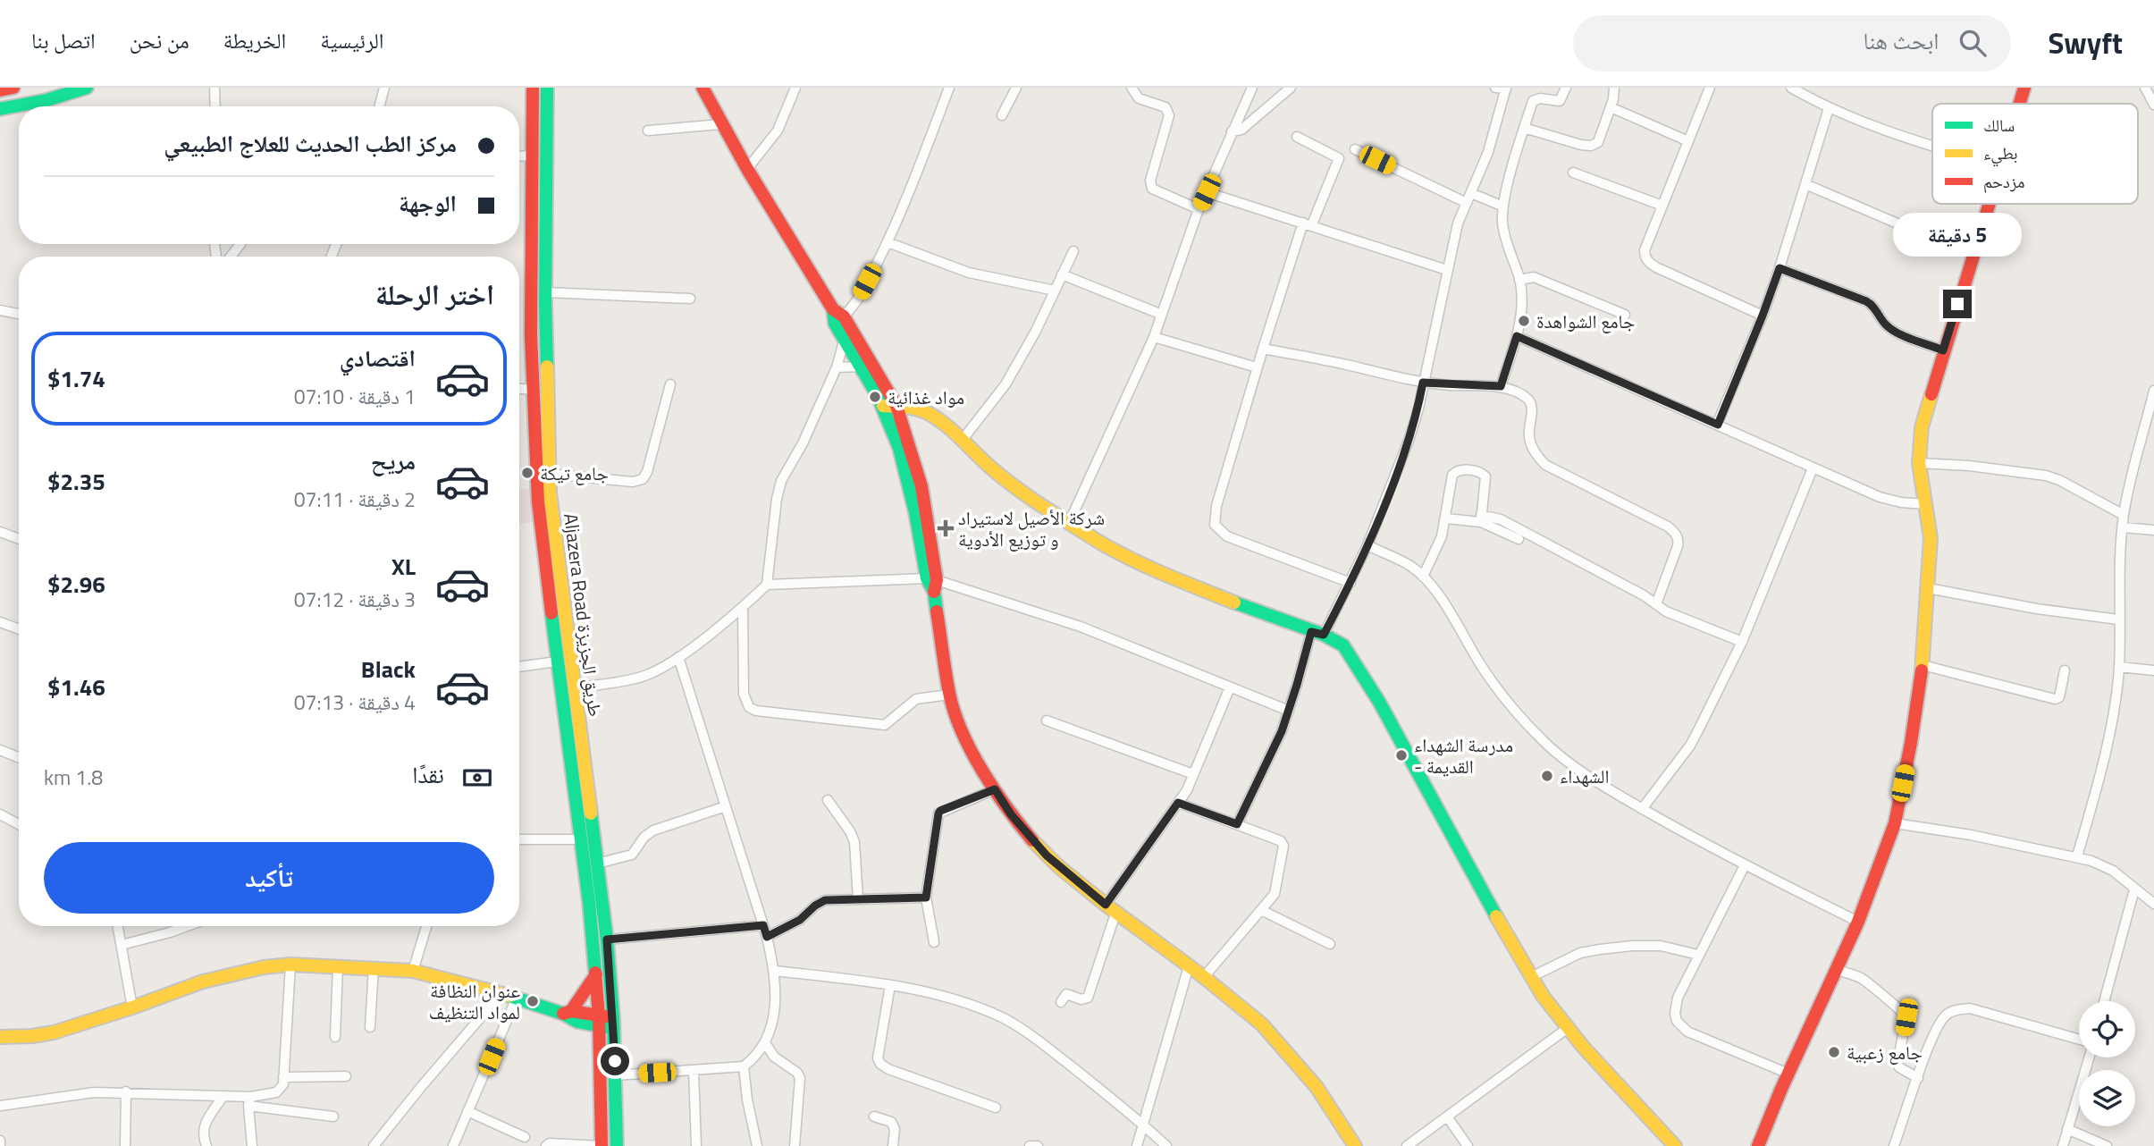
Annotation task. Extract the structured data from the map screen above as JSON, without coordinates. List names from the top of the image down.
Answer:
{
  "streets": {
    "street": ["Aljazera Road طريق الجزيزة"]
  },
  "places": {
    "other": [
      "جامع الشواهدة",
      "مواد غذائية",
      "جامع تيكة",
      "مدرسة الشهداء - القديمة",
      "الشهداء",
      "عنوان النظافة لمواد التنظيف",
      "جامع زعبية"
    ],
    "health": ["شركة الأصيل لاستيراد و توزيع الأدوية"]
  },
  "legend": ["سالك", "بطيء", "مزدحم"],
  "page": {
    "header": "Swyft",
    "search": "ابحث هنا",
    "nav": [
      "الرئيسية",
      "الخريطة",
      "من نحن",
      "اتصل بنا"
    ],
    "banner": ["مركز الطب الحديث للعلاج الطبيعي", "الوجهة"],
    "bubble": "5 دقيقة",
    "heading": "اختر الرحلة",
    "list": [
      {
        "name": "اقتصادي",
        "note": "1 دقيقة · 07:10",
        "value": "$1.74"
      },
      {
        "name": "مريح",
        "note": "2 دقيقة · 07:11",
        "value": "$2.35"
      },
      {
        "name": "XL",
        "note": "3 دقيقة · 07:12",
        "value": "$2.96"
      },
      {
        "name": "Black",
        "note": "4 دقيقة · 07:13",
        "value": "$1.46"
      }
    ],
    "pay": ["نقدًا", "1.8 km"],
    "buttons": "تأكيد"
  }
}
